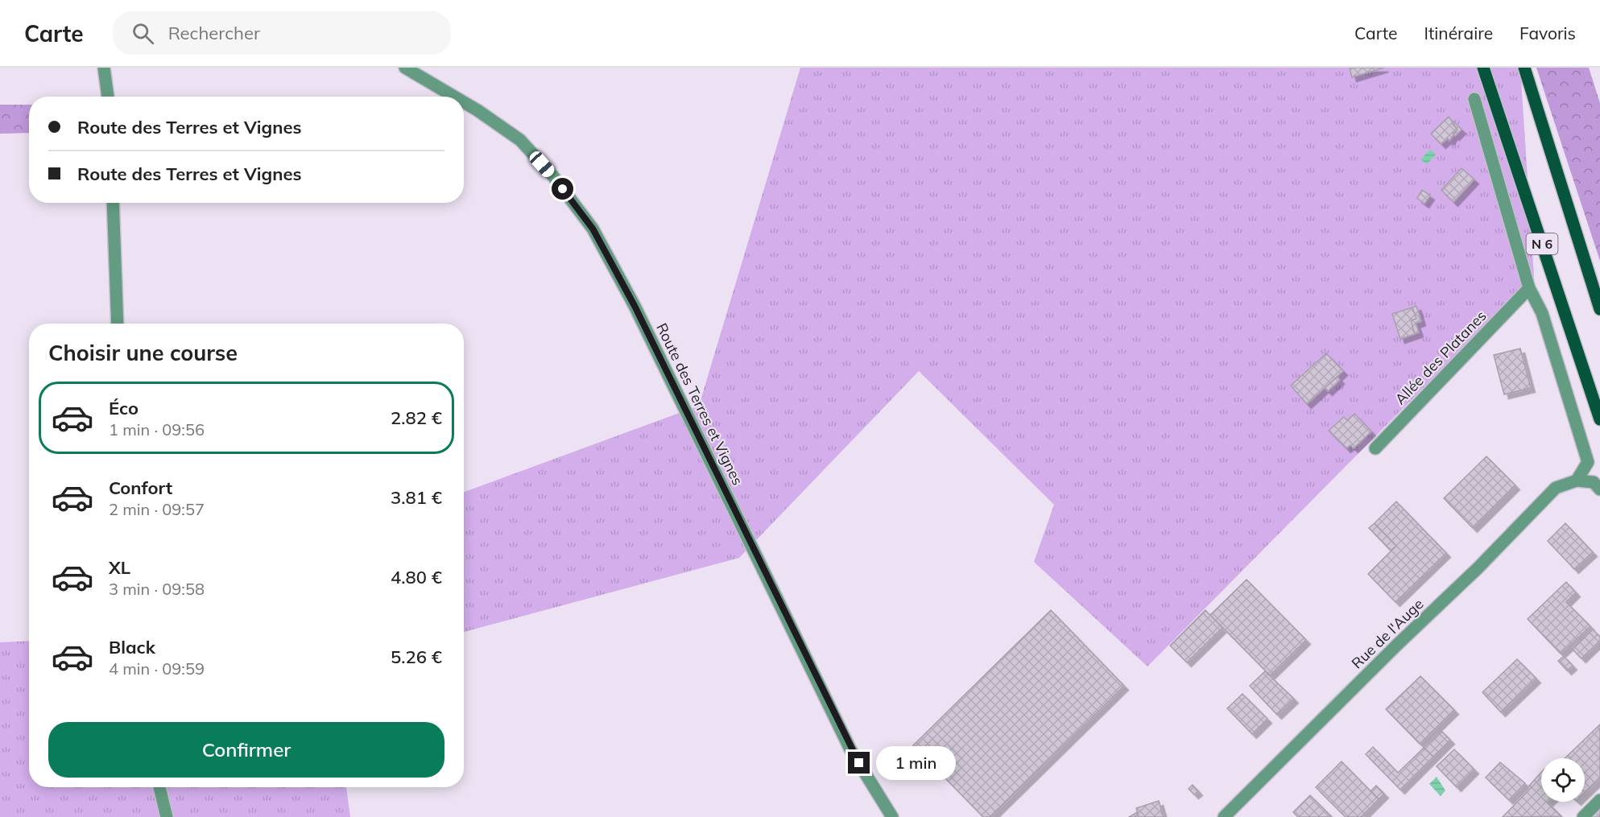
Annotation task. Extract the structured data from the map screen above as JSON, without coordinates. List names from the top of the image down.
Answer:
{
  "streets": {
    "main road": ["N 6"],
    "street": ["Allée des Platanes", "Route des Terres et Vignes", "Rue de l'Auge"]
  },
  "page": {
    "header": "Carte",
    "search": "Rechercher",
    "nav": ["Carte", "Itinéraire", "Favoris"],
    "banner": ["Route des Terres et Vignes", "Route des Terres et Vignes"],
    "heading": "Choisir une course",
    "list": [
      {
        "name": "Éco",
        "note": "1 min · 09:56",
        "value": "2.82 €"
      },
      {
        "name": "Confort",
        "note": "2 min · 09:57",
        "value": "3.81 €"
      },
      {
        "name": "XL",
        "note": "3 min · 09:58",
        "value": "4.80 €"
      },
      {
        "name": "Black",
        "note": "4 min · 09:59",
        "value": "5.26 €"
      }
    ],
    "buttons": "Confirmer",
    "bubble": "1 min"
  }
}
